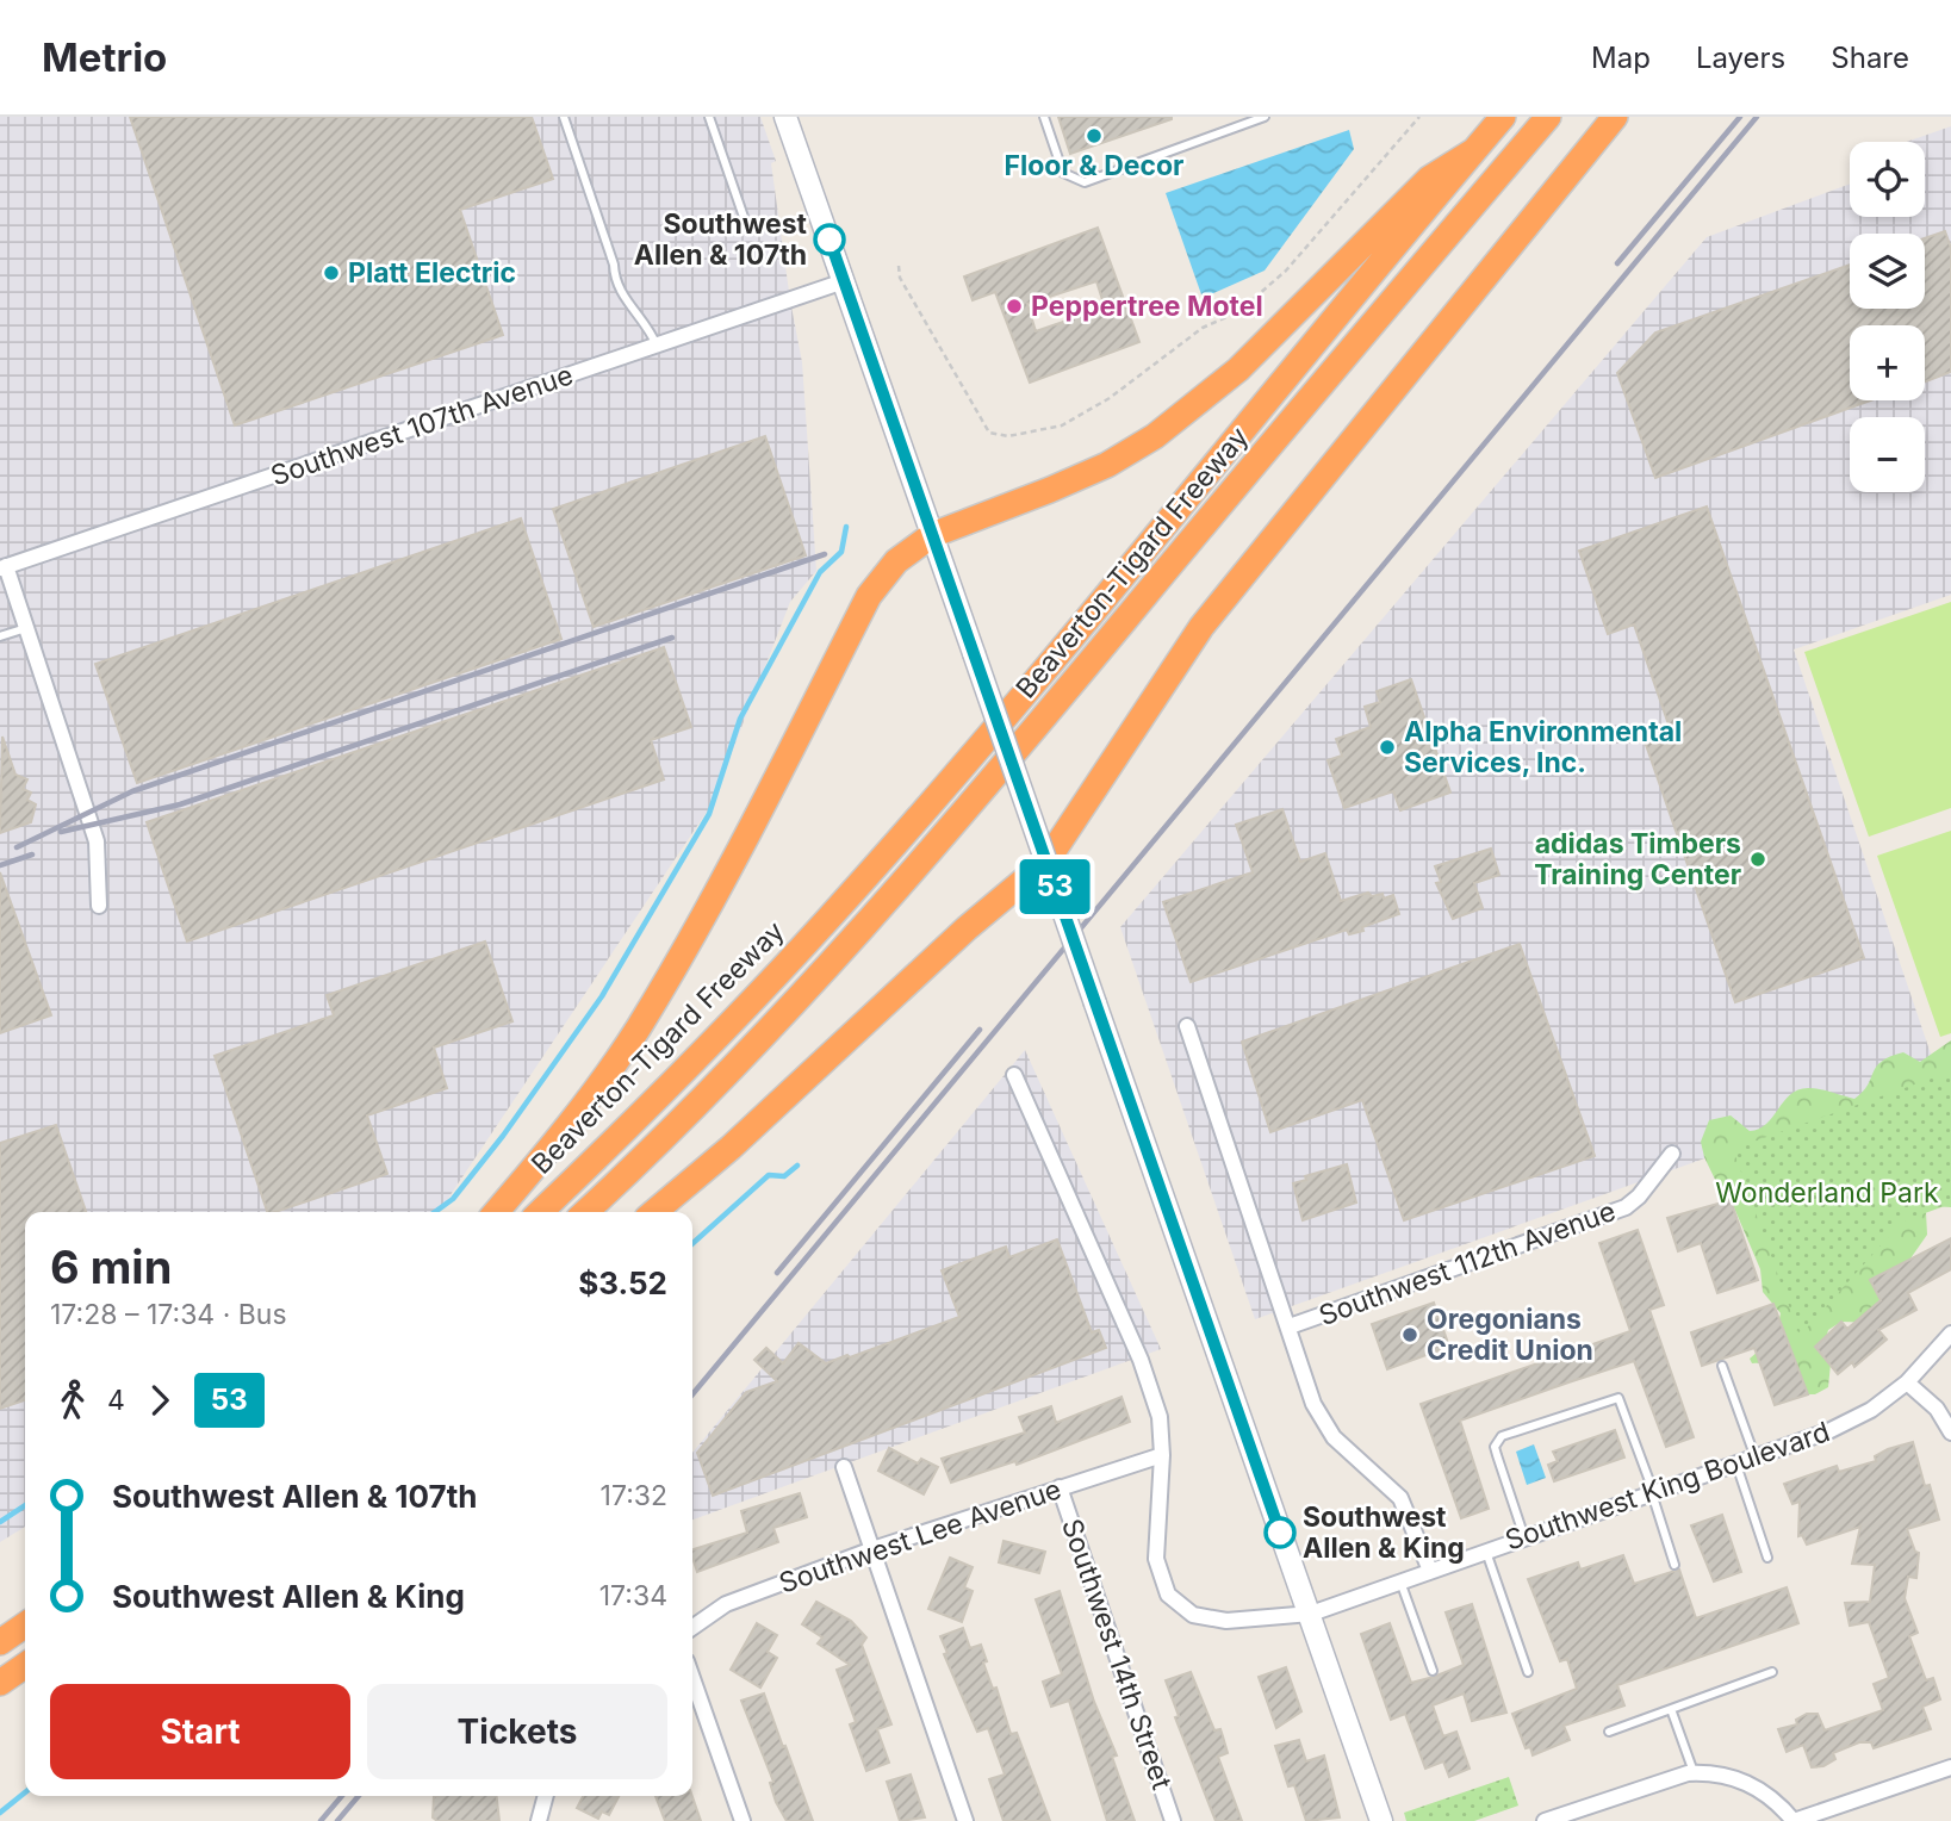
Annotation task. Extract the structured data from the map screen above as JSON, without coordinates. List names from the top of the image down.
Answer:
{
  "streets": {
    "highway": ["Beaverton-Tigard Freeway"],
    "street": [
      "Southwest 107th Avenue",
      "Southwest 112th Avenue",
      "Southwest King Boulevard",
      "Southwest Lee Avenue",
      "Southwest 14th Street"
    ]
  },
  "crossings": [
    ["Southwest King Boulevard", "Southwest Lee Avenue"],
    ["Southwest Lee Avenue", "Southwest 14th Street"]
  ],
  "parks": ["Wonderland Park"],
  "places": [
    "Floor & Decor",
    "Southwest Allen & 107th",
    "Platt Electric",
    "Peppertree Motel",
    "Alpha Environmental Services, Inc.",
    "adidas Timbers Training Center",
    "Oregonians Credit Union",
    "Southwest Allen & King"
  ],
  "lines": ["bus line 53"],
  "page": {
    "header": "Metrio",
    "nav": ["Map", "Layers", "Share"],
    "on_map": "53",
    "map_buttons": ["+", "−"],
    "heading": ["6 min", "17:28 – 17:34 · Bus", "$3.52"],
    "legs": ["4", "53"],
    "list": [
      {
        "name": "Southwest Allen & 107th",
        "value": "17:32"
      },
      {
        "name": "Southwest Allen & King",
        "value": "17:34"
      }
    ],
    "buttons": ["Start", "Tickets"]
  }
}
